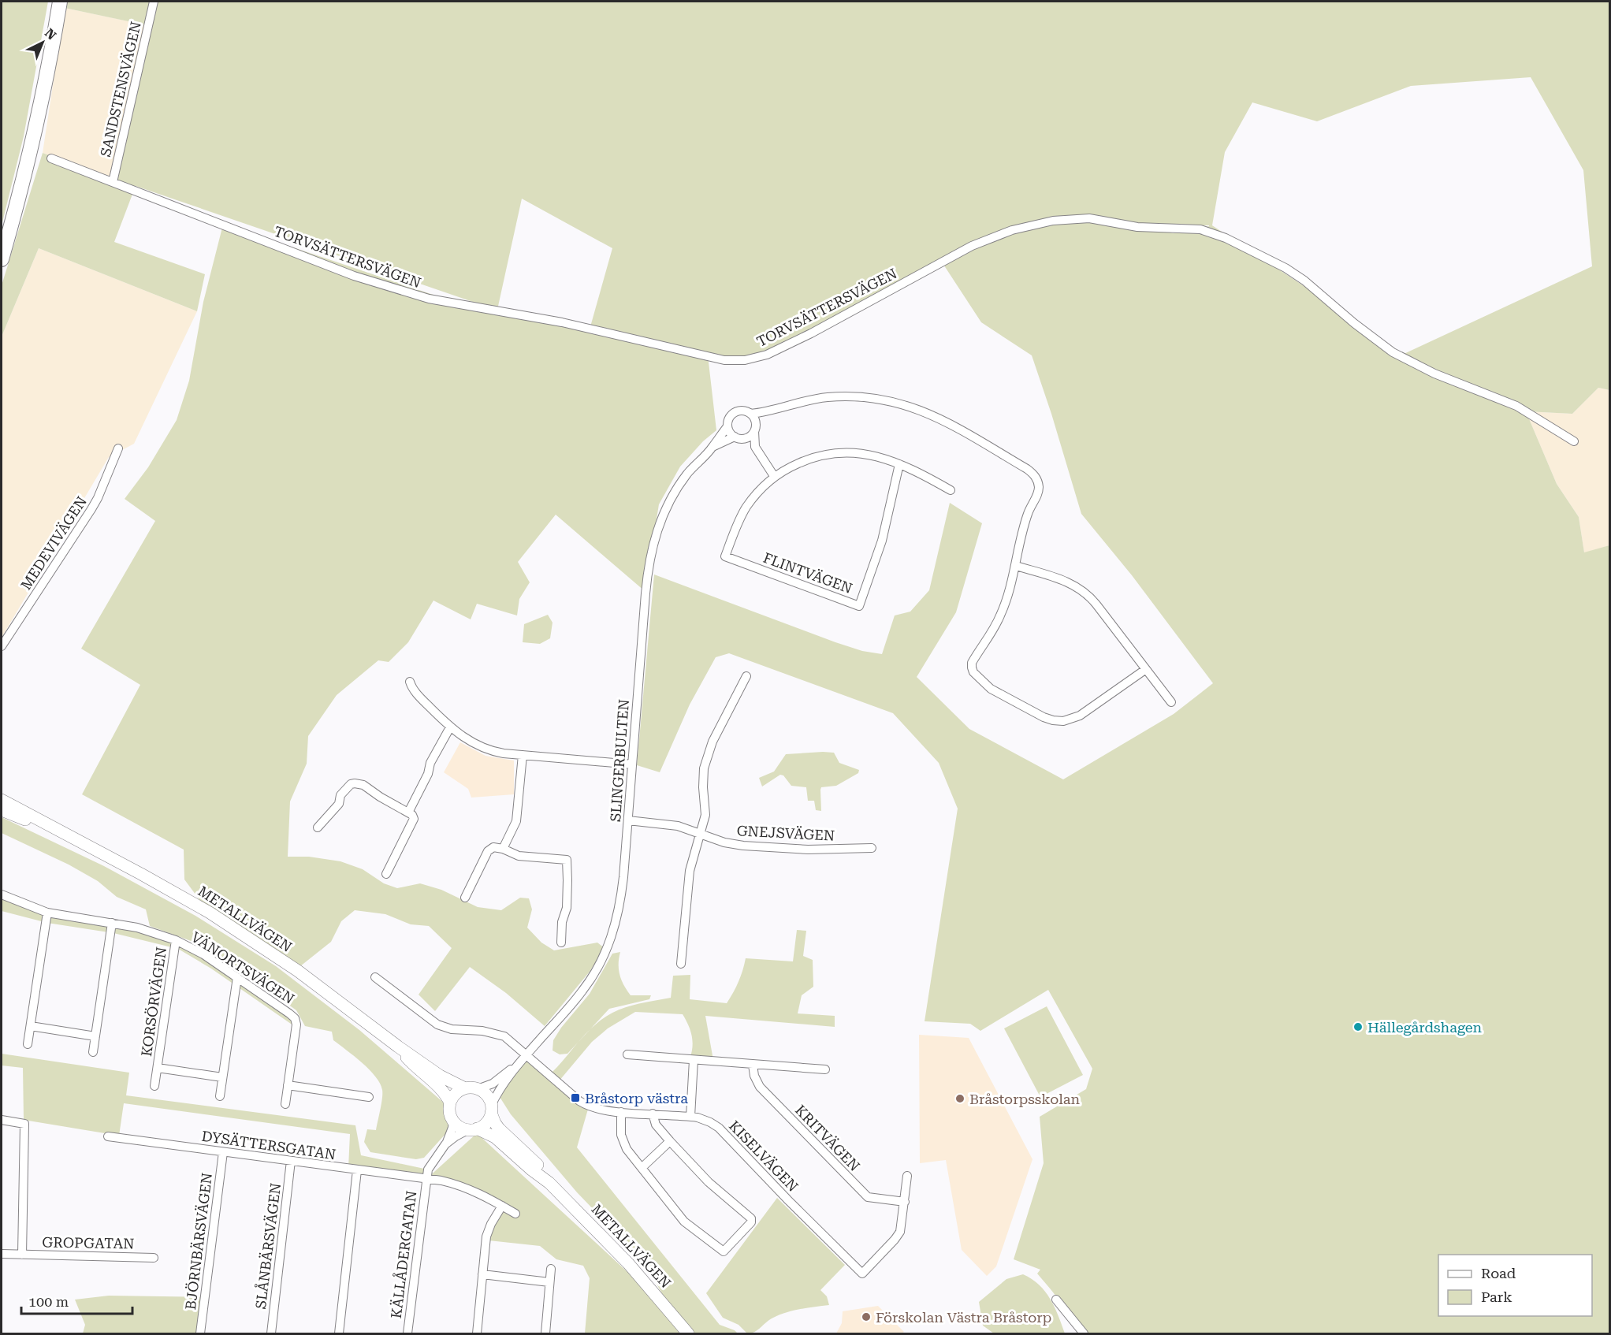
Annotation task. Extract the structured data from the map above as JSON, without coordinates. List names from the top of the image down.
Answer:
{
  "streets": {
    "main road": ["METALLVÄGEN"],
    "street": [
      "SANDSTENSVÄGEN",
      "TORVSÄTTERSVÄGEN",
      "MEDEVIVÄGEN",
      "FLINTVÄGEN",
      "SLINGERBULTEN",
      "GNEJSVÄGEN",
      "VÄNORTSVÄGEN",
      "KORSÖRVÄGEN",
      "KRITVÄGEN",
      "DYSÄTTERSGATAN",
      "KISELVÄGEN",
      "BJÖRNBÄRSVÄGEN",
      "GROPGATAN",
      "SLÅNBÄRSVÄGEN",
      "KÄLLÅDERGATAN"
    ]
  },
  "crossings": [
    ["SANDSTENSVÄGEN", "TORVSÄTTERSVÄGEN"],
    ["SLINGERBULTEN", "GNEJSVÄGEN"],
    ["SLINGERBULTEN", "METALLVÄGEN"],
    ["SLINGERBULTEN", "KISELVÄGEN"],
    ["VÄNORTSVÄGEN", "KORSÖRVÄGEN"],
    ["KRITVÄGEN", "KISELVÄGEN"],
    ["DYSÄTTERSGATAN", "BJÖRNBÄRSVÄGEN"],
    ["DYSÄTTERSGATAN", "SLÅNBÄRSVÄGEN"],
    ["DYSÄTTERSGATAN", "KÄLLÅDERGATAN"]
  ],
  "places": {
    "other": ["Hällegårdshagen", "Bråstorpsskolan", "Förskolan Västra Bråstorp"],
    "transit": ["Bråstorp västra"]
  },
  "legend": ["Road", "Park"],
  "scale_bar": "100 m",
  "north": "top right"
}
